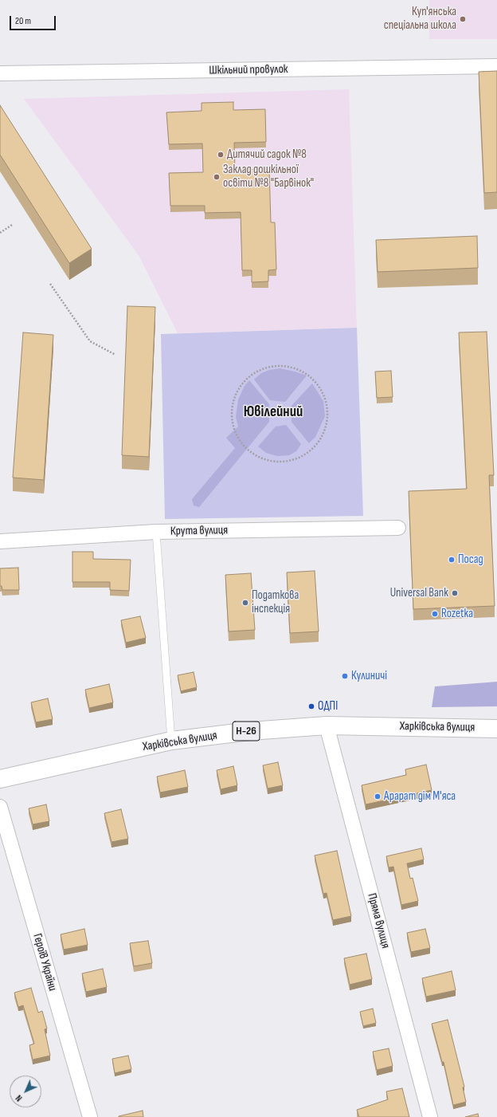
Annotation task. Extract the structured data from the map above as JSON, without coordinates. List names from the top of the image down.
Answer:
{
  "streets": {
    "main road": ["Харківська вулиця", "Н-26"],
    "street": [
      "Шкільний провулок",
      "Крута вулиця",
      "Пряма вулиця",
      "Героїв України"
    ]
  },
  "crossings": [
    ["Харківська вулиця", "Пряма вулиця"]
  ],
  "districts": ["Ювілейний"],
  "places": [
    "Куп'янська спеціальна школа",
    "Дитячий садок №8",
    "Заклад дошкільної освіти №8 \"Барвінок\"",
    "Посад",
    "Universal Bank",
    "Податкова інспекція",
    "Rozetka",
    "Кулиничі",
    "ОДПІ",
    "Арарат дім М'яса"
  ],
  "scale_bar": "20 m",
  "north": "bottom left"
}
